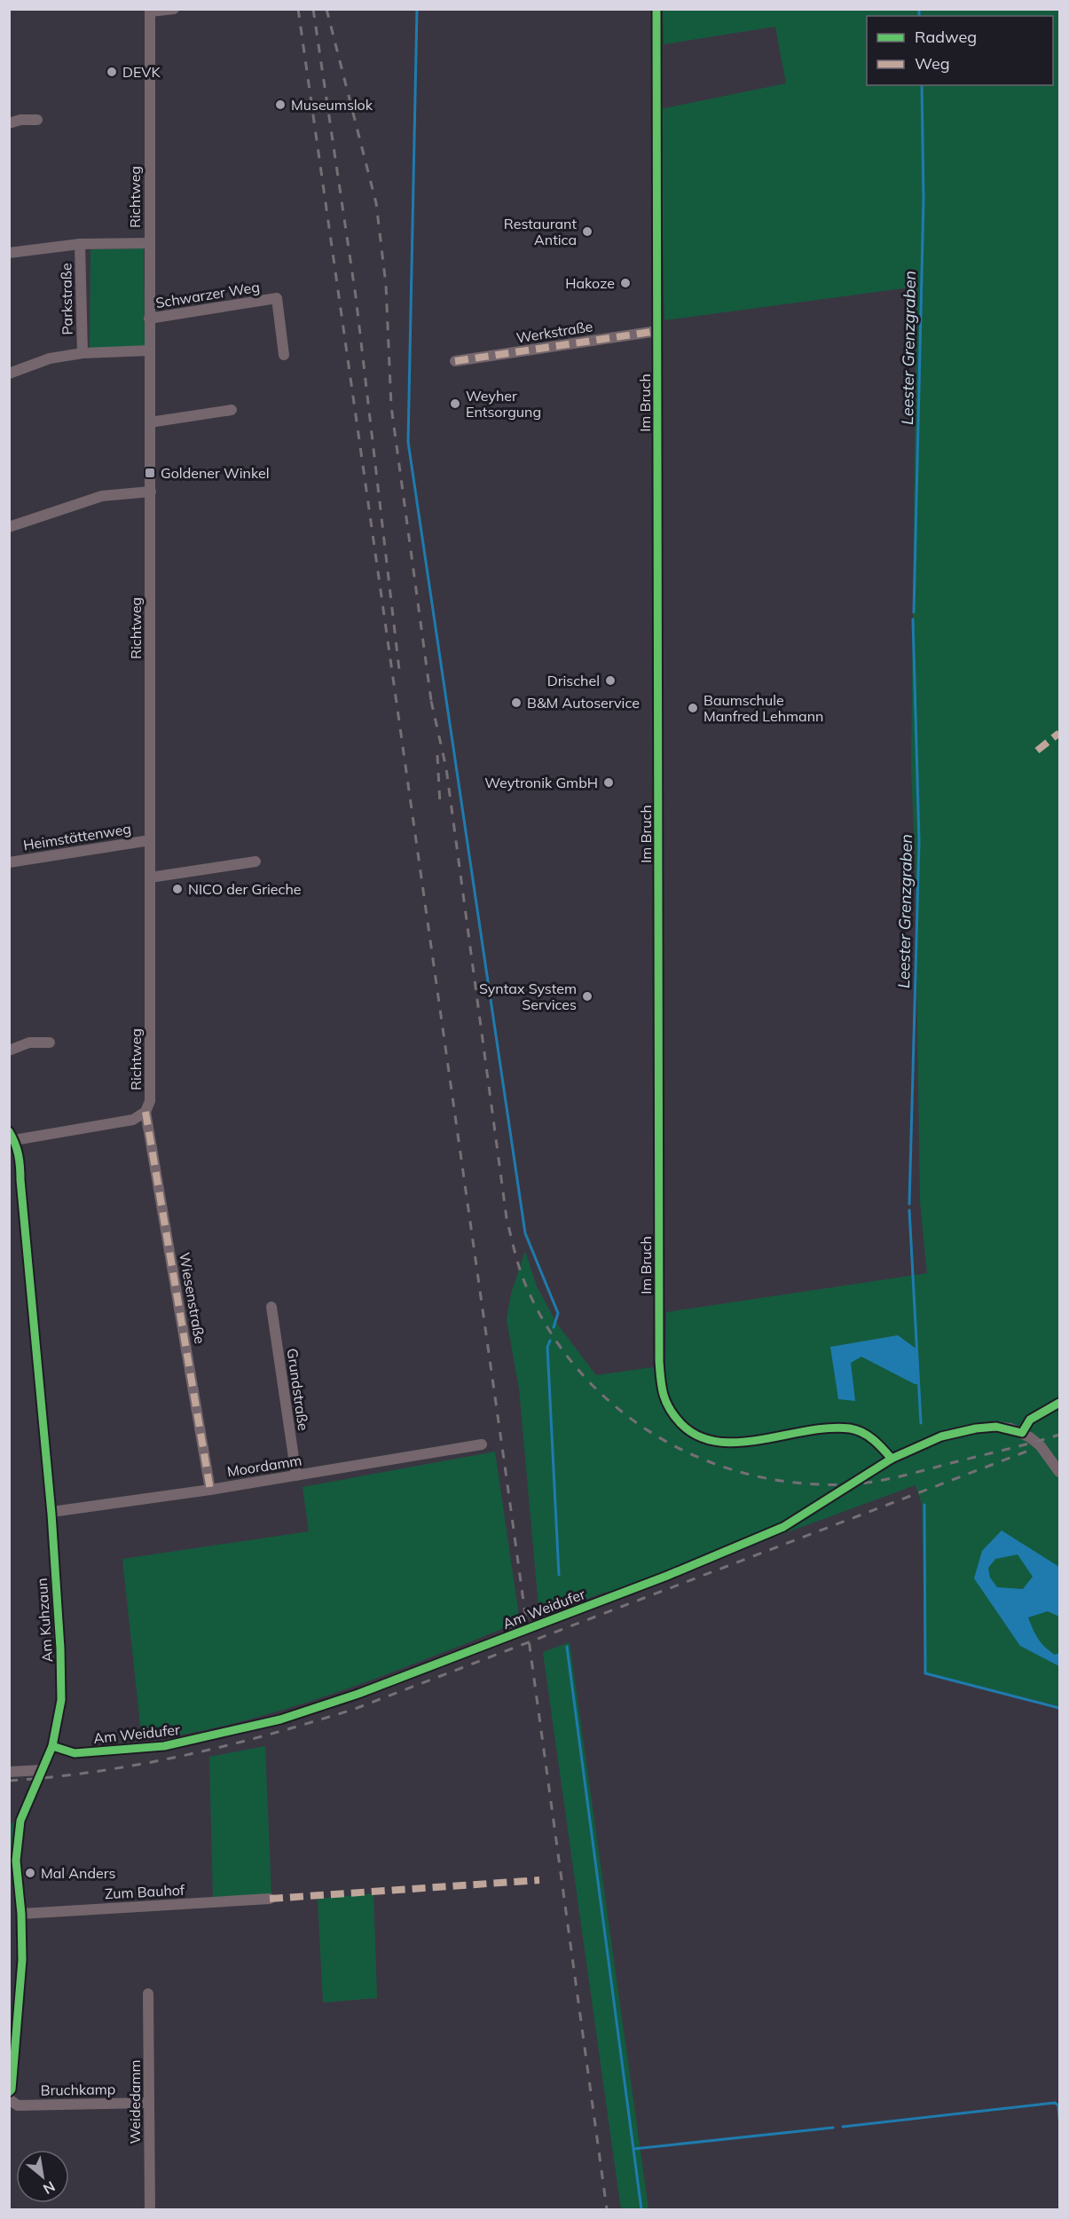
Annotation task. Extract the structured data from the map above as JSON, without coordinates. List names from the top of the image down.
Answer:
{
  "streets": {
    "street": [
      "Richtweg",
      "Schwarzer Weg",
      "Parkstraße",
      "Werkstraße",
      "Im Bruch",
      "Heimstättenweg",
      "Wiesenstraße",
      "Grundstraße",
      "Moordamm",
      "Am Weidufer",
      "Am Kuhzaun",
      "Zum Bauhof",
      "Bruchkamp",
      "Weidedamm"
    ]
  },
  "crossings": [
    ["Richtweg", "Schwarzer Weg"],
    ["Richtweg", "Heimstättenweg"],
    ["Richtweg", "Wiesenstraße"],
    ["Richtweg", "Am Kuhzaun"],
    ["Werkstraße", "Im Bruch"],
    ["Im Bruch", "Am Weidufer"],
    ["Wiesenstraße", "Moordamm"],
    ["Grundstraße", "Moordamm"],
    ["Moordamm", "Am Kuhzaun"],
    ["Am Weidufer", "Am Kuhzaun"],
    ["Am Kuhzaun", "Zum Bauhof"],
    ["Bruchkamp", "Weidedamm"]
  ],
  "water": ["Leester Grenzgraben"],
  "places": {
    "other": [
      "DEVK",
      "Museumslok",
      "Restaurant Antica",
      "Hakoze",
      "Weyher Entsorgung",
      "Drischel",
      "B&M Autoservice",
      "Baumschule Manfred Lehmann",
      "Weytronik GmbH",
      "NICO der Grieche",
      "Syntax System Services",
      "Mal Anders"
    ],
    "transit": ["Goldener Winkel"]
  },
  "legend": ["Radweg", "Weg"],
  "north": "bottom right"
}
